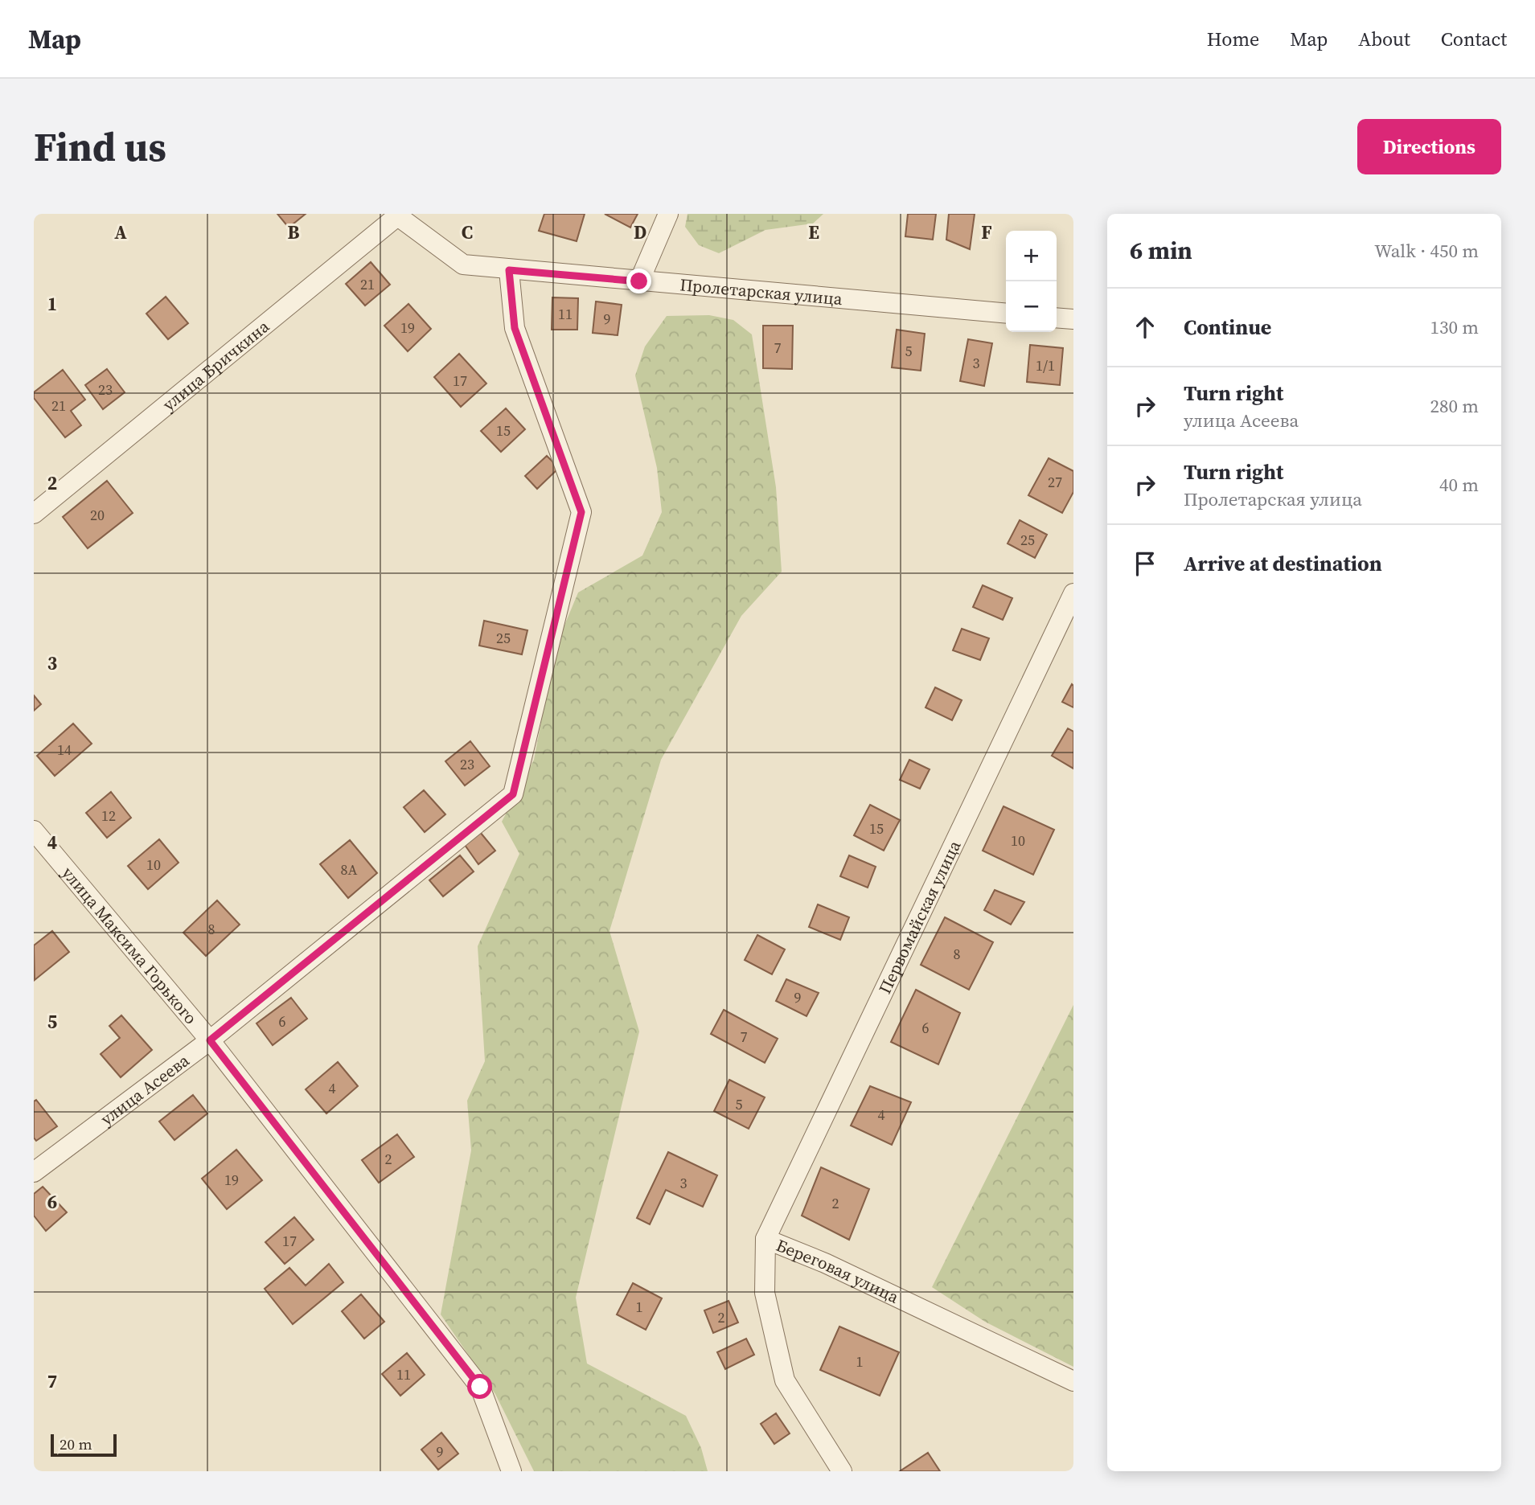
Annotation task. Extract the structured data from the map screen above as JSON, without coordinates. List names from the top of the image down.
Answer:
{
  "streets": {
    "street": [
      "Пролетарская улица",
      "улица Бричкина",
      "Первомайская улица",
      "улица Максима Горького",
      "улица Асеева",
      "Береговая улица"
    ]
  },
  "crossings": [
    ["Пролетарская улица", "улица Бричкина"],
    ["Пролетарская улица", "улица Асеева"],
    ["Первомайская улица", "Береговая улица"],
    ["улица Максима Горького", "улица Асеева"]
  ],
  "house_numbers": [
    "21",
    "11",
    "9",
    "19",
    "7",
    "5",
    "3",
    "1/1",
    "17",
    "23",
    "21",
    "15",
    "27",
    "20",
    "25",
    "25",
    "14",
    "23",
    "12",
    "15",
    "10",
    "10",
    "8А",
    "8",
    "8",
    "9",
    "6",
    "6",
    "7",
    "4",
    "5",
    "4",
    "2",
    "19",
    "3",
    "2",
    "17",
    "1",
    "2",
    "1",
    "11",
    "9"
  ],
  "scale_bar": "20 m",
  "page": {
    "header": "Map",
    "nav": [
      "Home",
      "Map",
      "About",
      "Contact"
    ],
    "buttons": "Directions",
    "title": "Find us",
    "heading": ["6 min", "Walk · 450 m"],
    "map_buttons": ["+", "−"],
    "list": [
      ["Continue", "130 m"],
      ["Turn right", "улица Асеева", "280 m"],
      ["Turn right", "Пролетарская улица", "40 m"],
      "Arrive at destination"
    ],
    "scale": "20 m"
  },
  "grid": {
    "columns": [
      "A",
      "B",
      "C",
      "D",
      "E",
      "F"
    ],
    "rows": [
      "1",
      "2",
      "3",
      "4",
      "5",
      "6",
      "7"
    ]
  }
}
